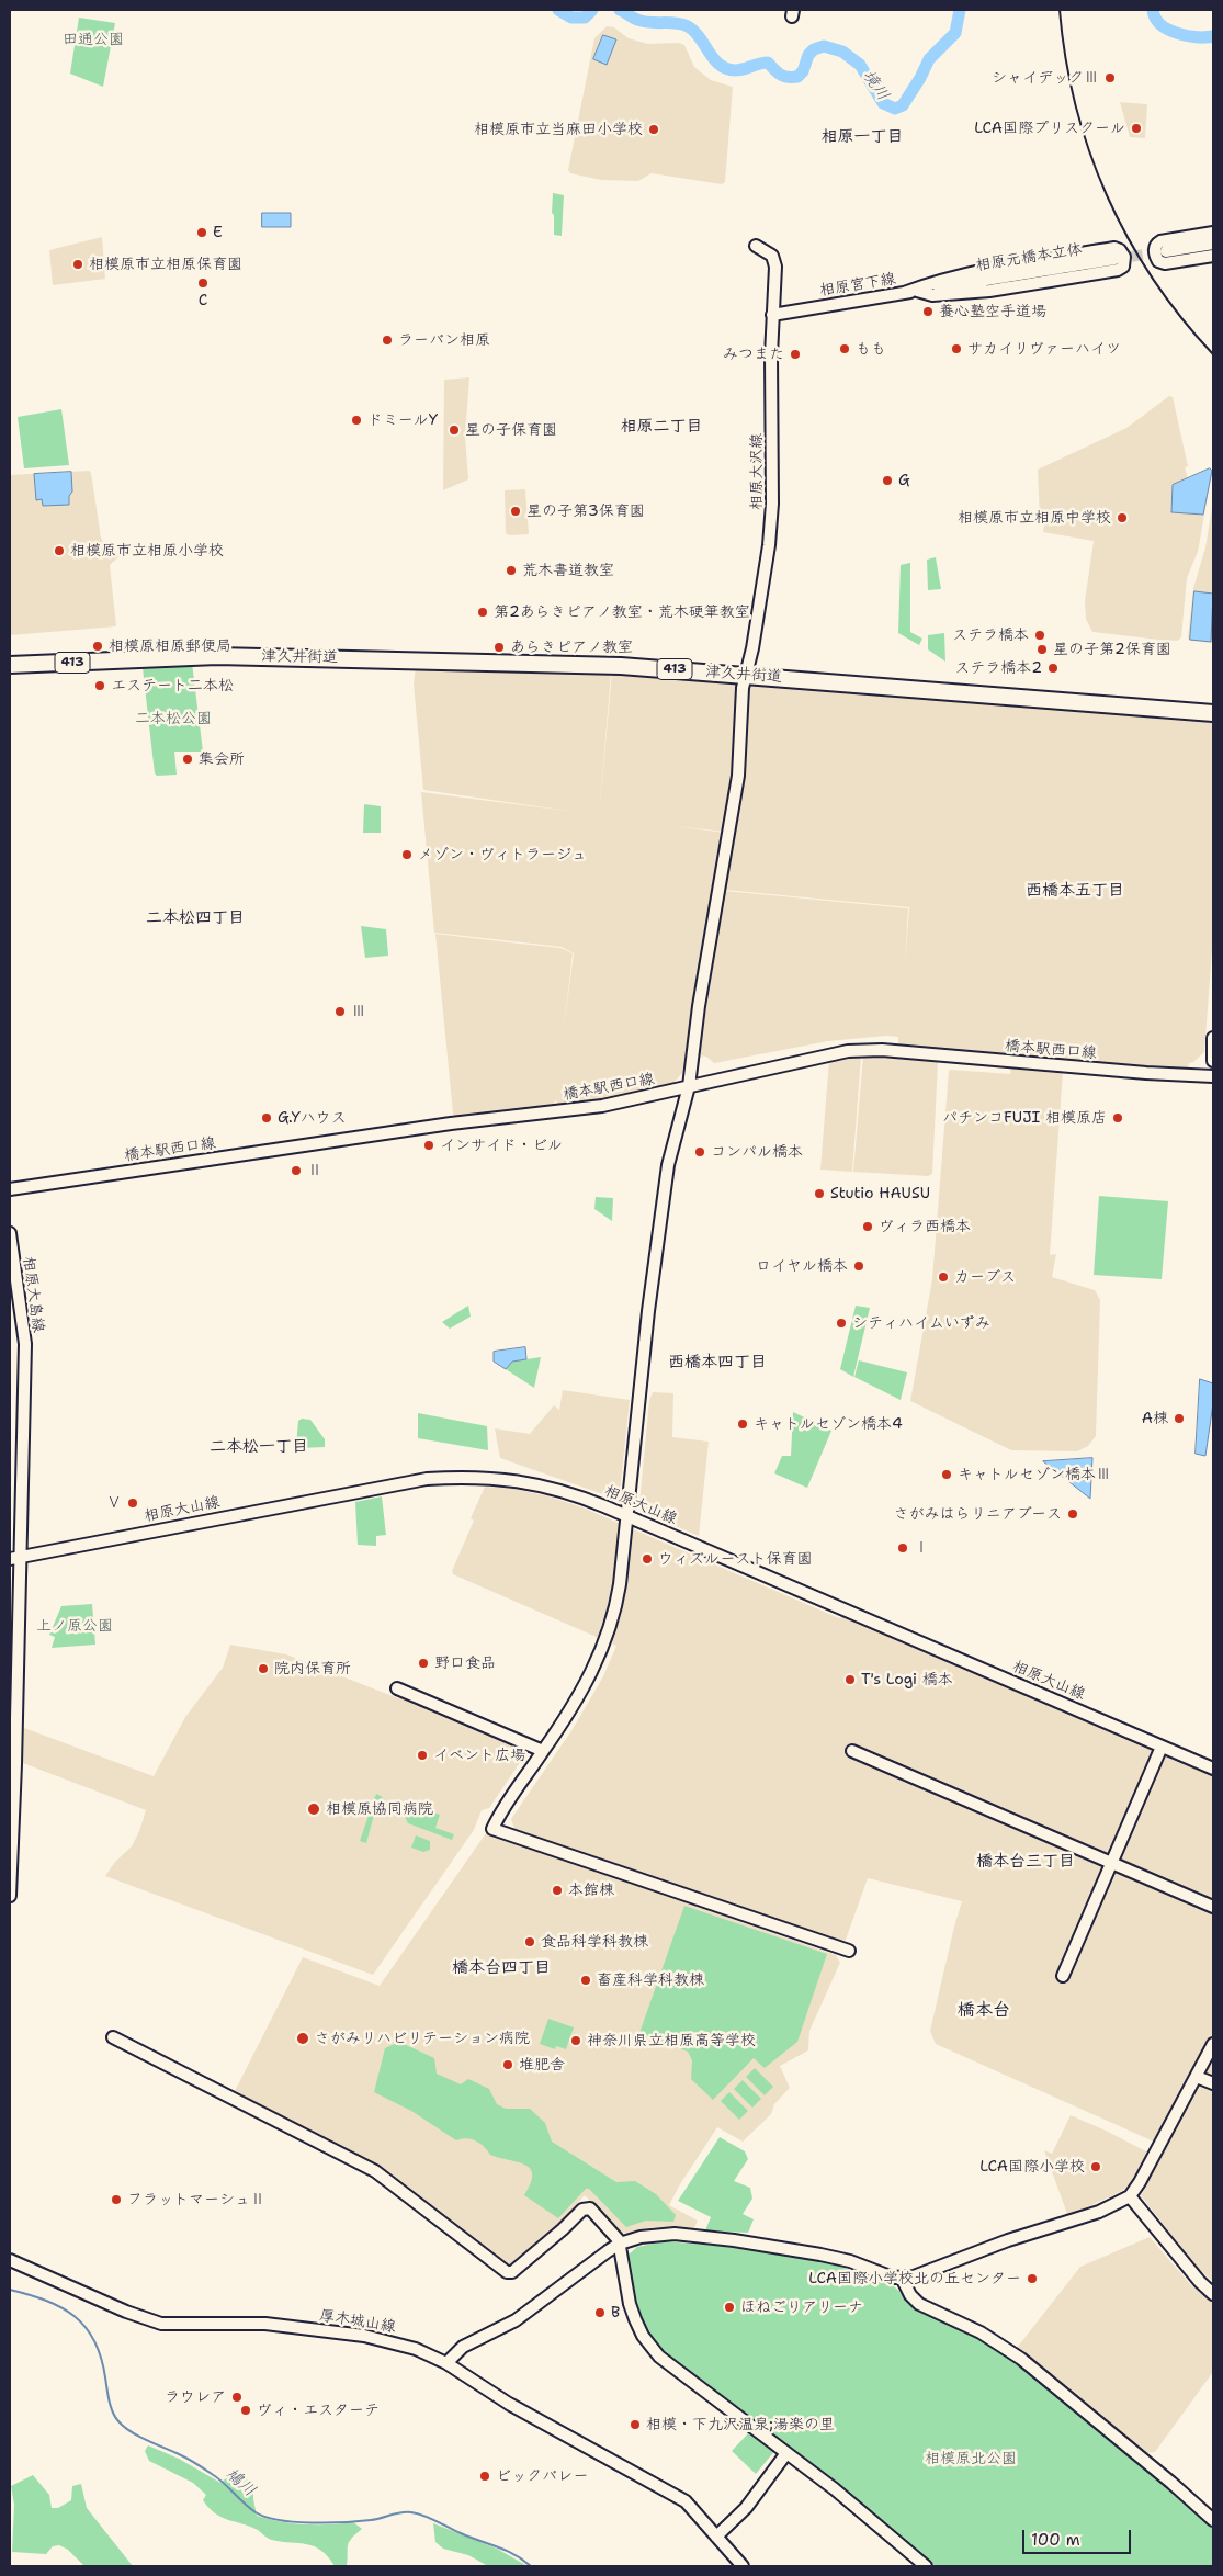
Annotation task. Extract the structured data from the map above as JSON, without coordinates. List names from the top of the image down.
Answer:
{
  "streets": {
    "highway": ["津久井街道", "413"],
    "street": [
      "相原元橋本立体",
      "相原宮下線",
      "相原大沢線",
      "橋本駅西口線",
      "相原大島線",
      "相原大山線",
      "厚木城山線"
    ]
  },
  "crossings": [
    ["相原元橋本立体", "相原宮下線"],
    ["相原宮下線", "相原大沢線"],
    ["相原大沢線", "津久井街道"],
    ["相原大沢線", "橋本駅西口線"],
    ["相原大沢線", "相原大山線"],
    ["相原大島線", "相原大山線"]
  ],
  "districts": [
    "相原一丁目",
    "相原二丁目",
    "西橋本五丁目",
    "二本松四丁目",
    "西橋本四丁目",
    "二本松一丁目",
    "橋本台三丁目",
    "橋本台四丁目",
    "橋本台"
  ],
  "water": ["境川", "鳩川"],
  "parks": [
    "田通公園",
    "二本松公園",
    "上ノ原公園",
    "相模原北公園"
  ],
  "places": [
    "シャイデックⅢ",
    "LCA国際プリスクール",
    "相模原市立当麻田小学校",
    "E",
    "相模原市立相原保育園",
    "C",
    "養心塾空手道場",
    "ラーバン相原",
    "もも",
    "サカイリヴァーハイツ",
    "みつまた",
    "ドミールY",
    "星の子保育園",
    "G",
    "星の子第3保育園",
    "相模原市立相原中学校",
    "相模原市立相原小学校",
    "荒木書道教室",
    "第2あらきピアノ教室・荒木硬筆教室",
    "ステラ橋本",
    "相模原相原郵便局",
    "あらきピアノ教室",
    "星の子第2保育園",
    "ステラ橋本2",
    "エステート二本松",
    "集会所",
    "メゾン・ヴィトラージュ",
    "Ⅲ",
    "G.Yハウス",
    "パチンコFUJI 相模原店",
    "インサイド・ビル",
    "コンパル橋本",
    "Ⅱ",
    "Stutio HAUSU",
    "ヴィラ西橋本",
    "ロイヤル橋本",
    "カーブス",
    "シティハイムいずみ",
    "A棟",
    "キャトルセゾン橋本4",
    "キャトルセゾン橋本Ⅲ",
    "Ⅴ",
    "さがみはらリニアブース",
    "Ⅰ",
    "ウィズルースト保育園",
    "野口食品",
    "院内保育所",
    "T's Logi 橋本",
    "イベント広場",
    "相模原協同病院",
    "本館棟",
    "食品科学科教棟",
    "畜産科学科教棟",
    "さがみリハビリテーション病院",
    "神奈川県立相原高等学校",
    "堆肥舎",
    "LCA国際小学校",
    "フラットマーシュⅡ",
    "LCA国際小学校北の丘センター",
    "ほねごりアリーナ",
    "B",
    "ラウレア",
    "ヴィ・エスターテ",
    "相模・下九沢温泉;湯楽の里",
    "ビックバレー"
  ],
  "scale_bar": "100 m"
}
